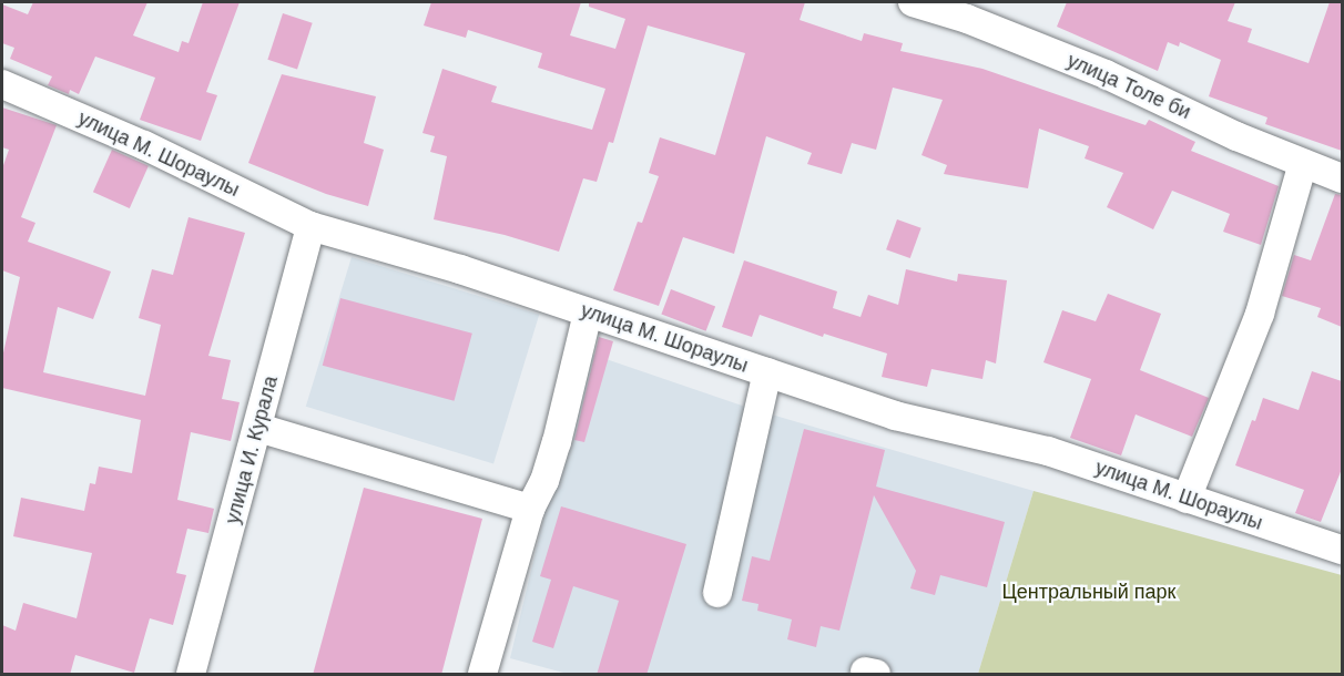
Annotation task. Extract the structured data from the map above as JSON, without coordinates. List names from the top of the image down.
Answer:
{
  "streets": {
    "street": ["улица Толе би", "улица М. Шораулы", "улица И. Курала"]
  },
  "crossings": [
    ["улица М. Шораулы", "улица И. Курала"]
  ],
  "parks": ["Центральный парк"]
}
